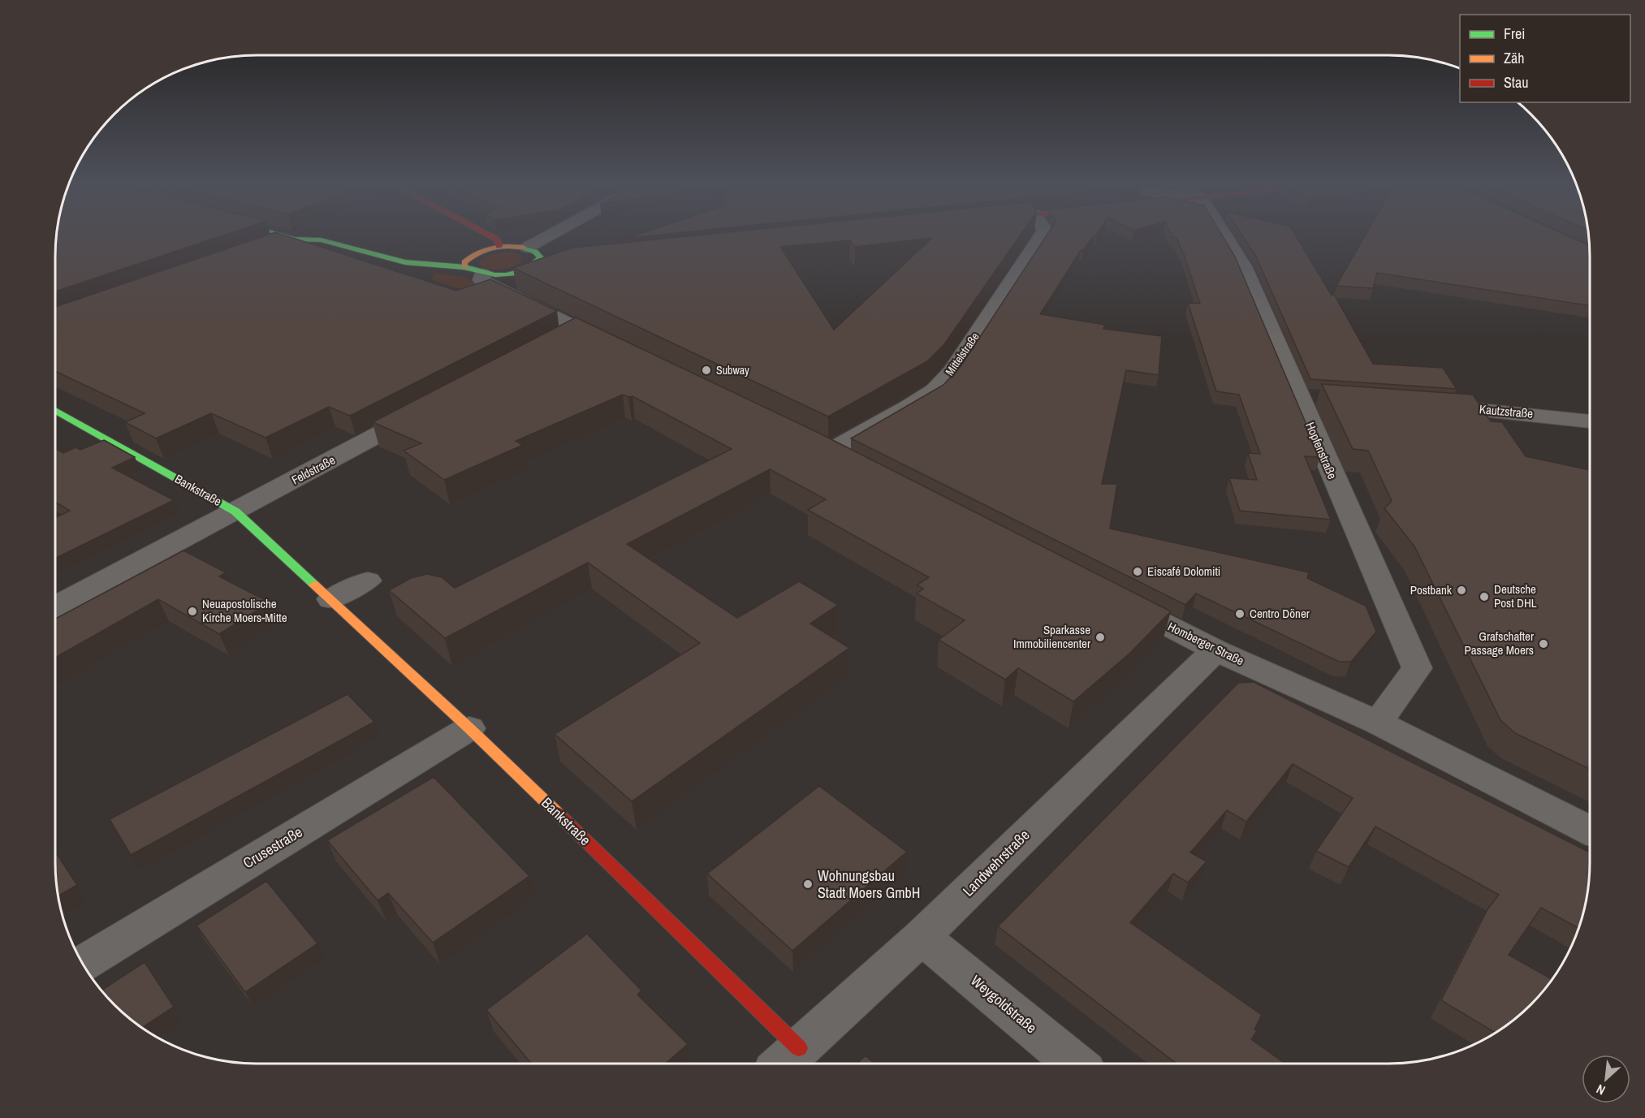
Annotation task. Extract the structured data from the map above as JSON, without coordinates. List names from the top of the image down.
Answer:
{
  "streets": {
    "street": [
      "Mittelstraße",
      "Kautzstraße",
      "Hopfenstraße",
      "Feldstraße",
      "Bankstraße",
      "Homberger Straße",
      "Crusestraße",
      "Landwehrstraße",
      "Weygoldstraße"
    ]
  },
  "crossings": [
    ["Hopfenstraße", "Homberger Straße"],
    ["Feldstraße", "Bankstraße"],
    ["Bankstraße", "Crusestraße"],
    ["Bankstraße", "Landwehrstraße"],
    ["Homberger Straße", "Landwehrstraße"],
    ["Landwehrstraße", "Weygoldstraße"]
  ],
  "places": [
    "Subway",
    "Eiscafé Dolomiti",
    "Postbank",
    "Deutsche Post DHL",
    "Neuapostolische Kirche Moers-Mitte",
    "Centro Döner",
    "Sparkasse Immobiliencenter",
    "Grafschafter Passage Moers",
    "Wohnungsbau Stadt Moers GmbH"
  ],
  "legend": ["Frei", "Zäh", "Stau"],
  "north": "bottom left"
}
